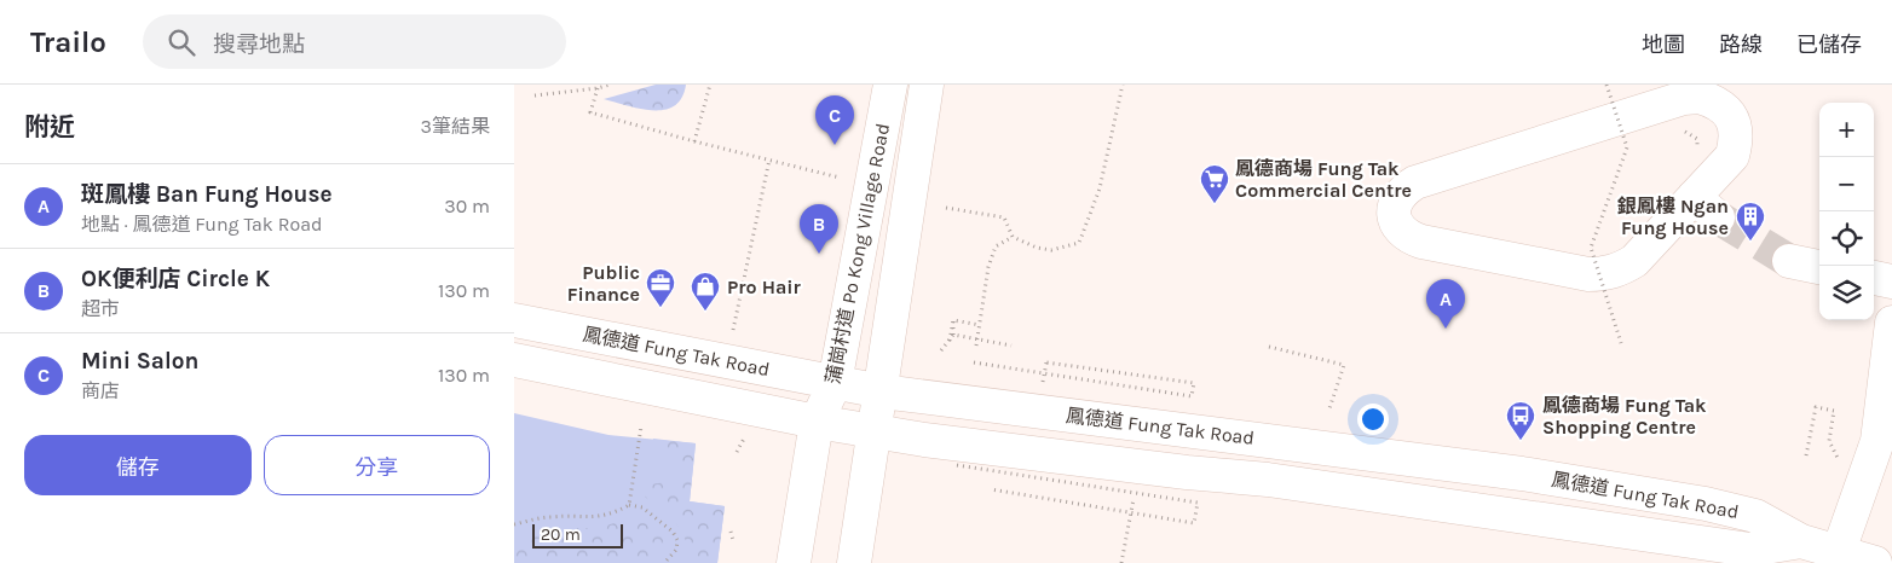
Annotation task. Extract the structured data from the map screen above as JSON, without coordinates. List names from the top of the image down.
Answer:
{
  "streets": {
    "main road": ["蒲崗村道 Po Kong Village Road", "鳳德道 Fung Tak Road"]
  },
  "crossings": [
    ["蒲崗村道 Po Kong Village Road", "鳳德道 Fung Tak Road"]
  ],
  "places": {
    "supermarket": ["鳳德商場 Fung Tak Commercial Centre"],
    "building": ["銀鳳樓 Ngan Fung House"],
    "office": ["Public Finance"],
    "shop": ["Pro Hair"],
    "bus stop": ["鳳德商場 Fung Tak Shopping Centre"]
  },
  "scale_bar": "20 m",
  "page": {
    "header": "Trailo",
    "search": "搜尋地點",
    "nav": ["地圖", "路線", "已儲存"],
    "heading": ["附近", "3筆結果"],
    "pins": ["C", "B", "A"],
    "map_buttons": ["+", "−"],
    "list": [
      {
        "mark": "A",
        "name": "斑鳳樓 Ban Fung House",
        "note": "地點 · 鳳德道 Fung Tak Road",
        "value": "30 m"
      },
      {
        "mark": "B",
        "name": "OK便利店 Circle K",
        "note": "超市",
        "value": "130 m"
      },
      {
        "mark": "C",
        "name": "Mini Salon",
        "note": "商店",
        "value": "130 m"
      }
    ],
    "buttons": ["儲存", "分享"],
    "scale": "20 m"
  }
}
